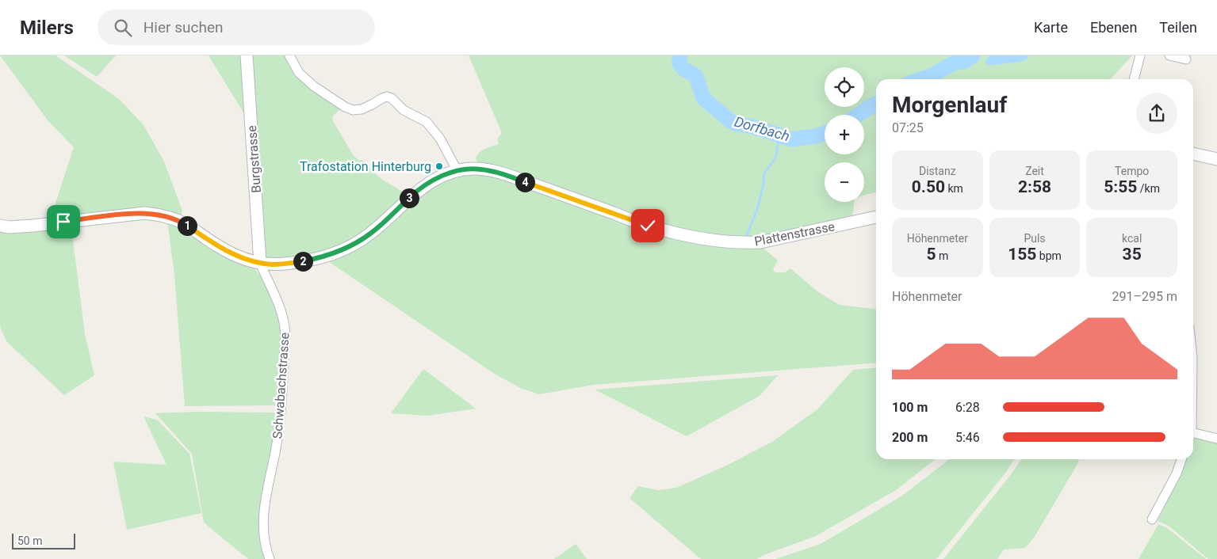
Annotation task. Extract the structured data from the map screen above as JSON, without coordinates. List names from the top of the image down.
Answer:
{
  "streets": {
    "street": ["Burgstrasse", "Plattenstrasse", "Schwabachstrasse"]
  },
  "crossings": [
    ["Burgstrasse", "Plattenstrasse"],
    ["Burgstrasse", "Schwabachstrasse"],
    ["Plattenstrasse", "Schwabachstrasse"]
  ],
  "water": ["Dorfbach"],
  "places": ["Trafostation Hinterburg"],
  "scale_bar": "50 m",
  "page": {
    "header": "Milers",
    "search": "Hier suchen",
    "nav": ["Karte", "Ebenen", "Teilen"],
    "map_buttons": ["+", "−"],
    "heading": ["Morgenlauf", "07:25"],
    "stats": [
      ["Distanz", "0.50 km"],
      ["Zeit", "2:58"],
      ["Tempo", "5:55 /km"],
      ["Höhenmeter", "5 m"],
      ["Puls", "155 bpm"],
      ["kcal", "35"]
    ],
    "pins": [
      "4",
      "3",
      "1",
      "2"
    ],
    "chart": ["Höhenmeter", "291–295 m"],
    "list": [
      {
        "name": "100 m",
        "note": "6:28"
      },
      {
        "name": "200 m",
        "note": "5:46"
      }
    ],
    "scale": "50 m"
  }
}
